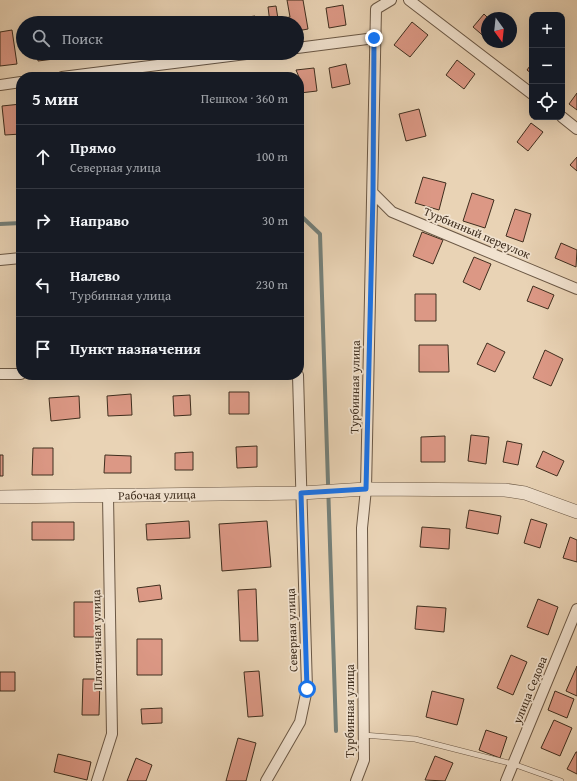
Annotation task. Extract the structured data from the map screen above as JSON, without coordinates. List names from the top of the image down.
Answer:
{
  "streets": {
    "street": [
      "Турбинный переулок",
      "Турбинная улица",
      "Рабочая улица",
      "Северная улица",
      "Плотничная улица",
      "улица Седова"
    ]
  },
  "crossings": [
    ["Турбинный переулок", "Турбинная улица"],
    ["Турбинная улица", "Рабочая улица"],
    ["Рабочая улица", "Северная улица"],
    ["Рабочая улица", "Плотничная улица"]
  ],
  "north": "bottom",
  "page": {
    "map_buttons": ["+", "−"],
    "search": "Поиск",
    "heading": ["5 мин", "Пешком · 360 m"],
    "list": [
      ["Прямо", "Северная улица", "100 m"],
      ["Направо", "30 m"],
      ["Налево", "Турбинная улица", "230 m"],
      "Пункт назначения"
    ]
  }
}
